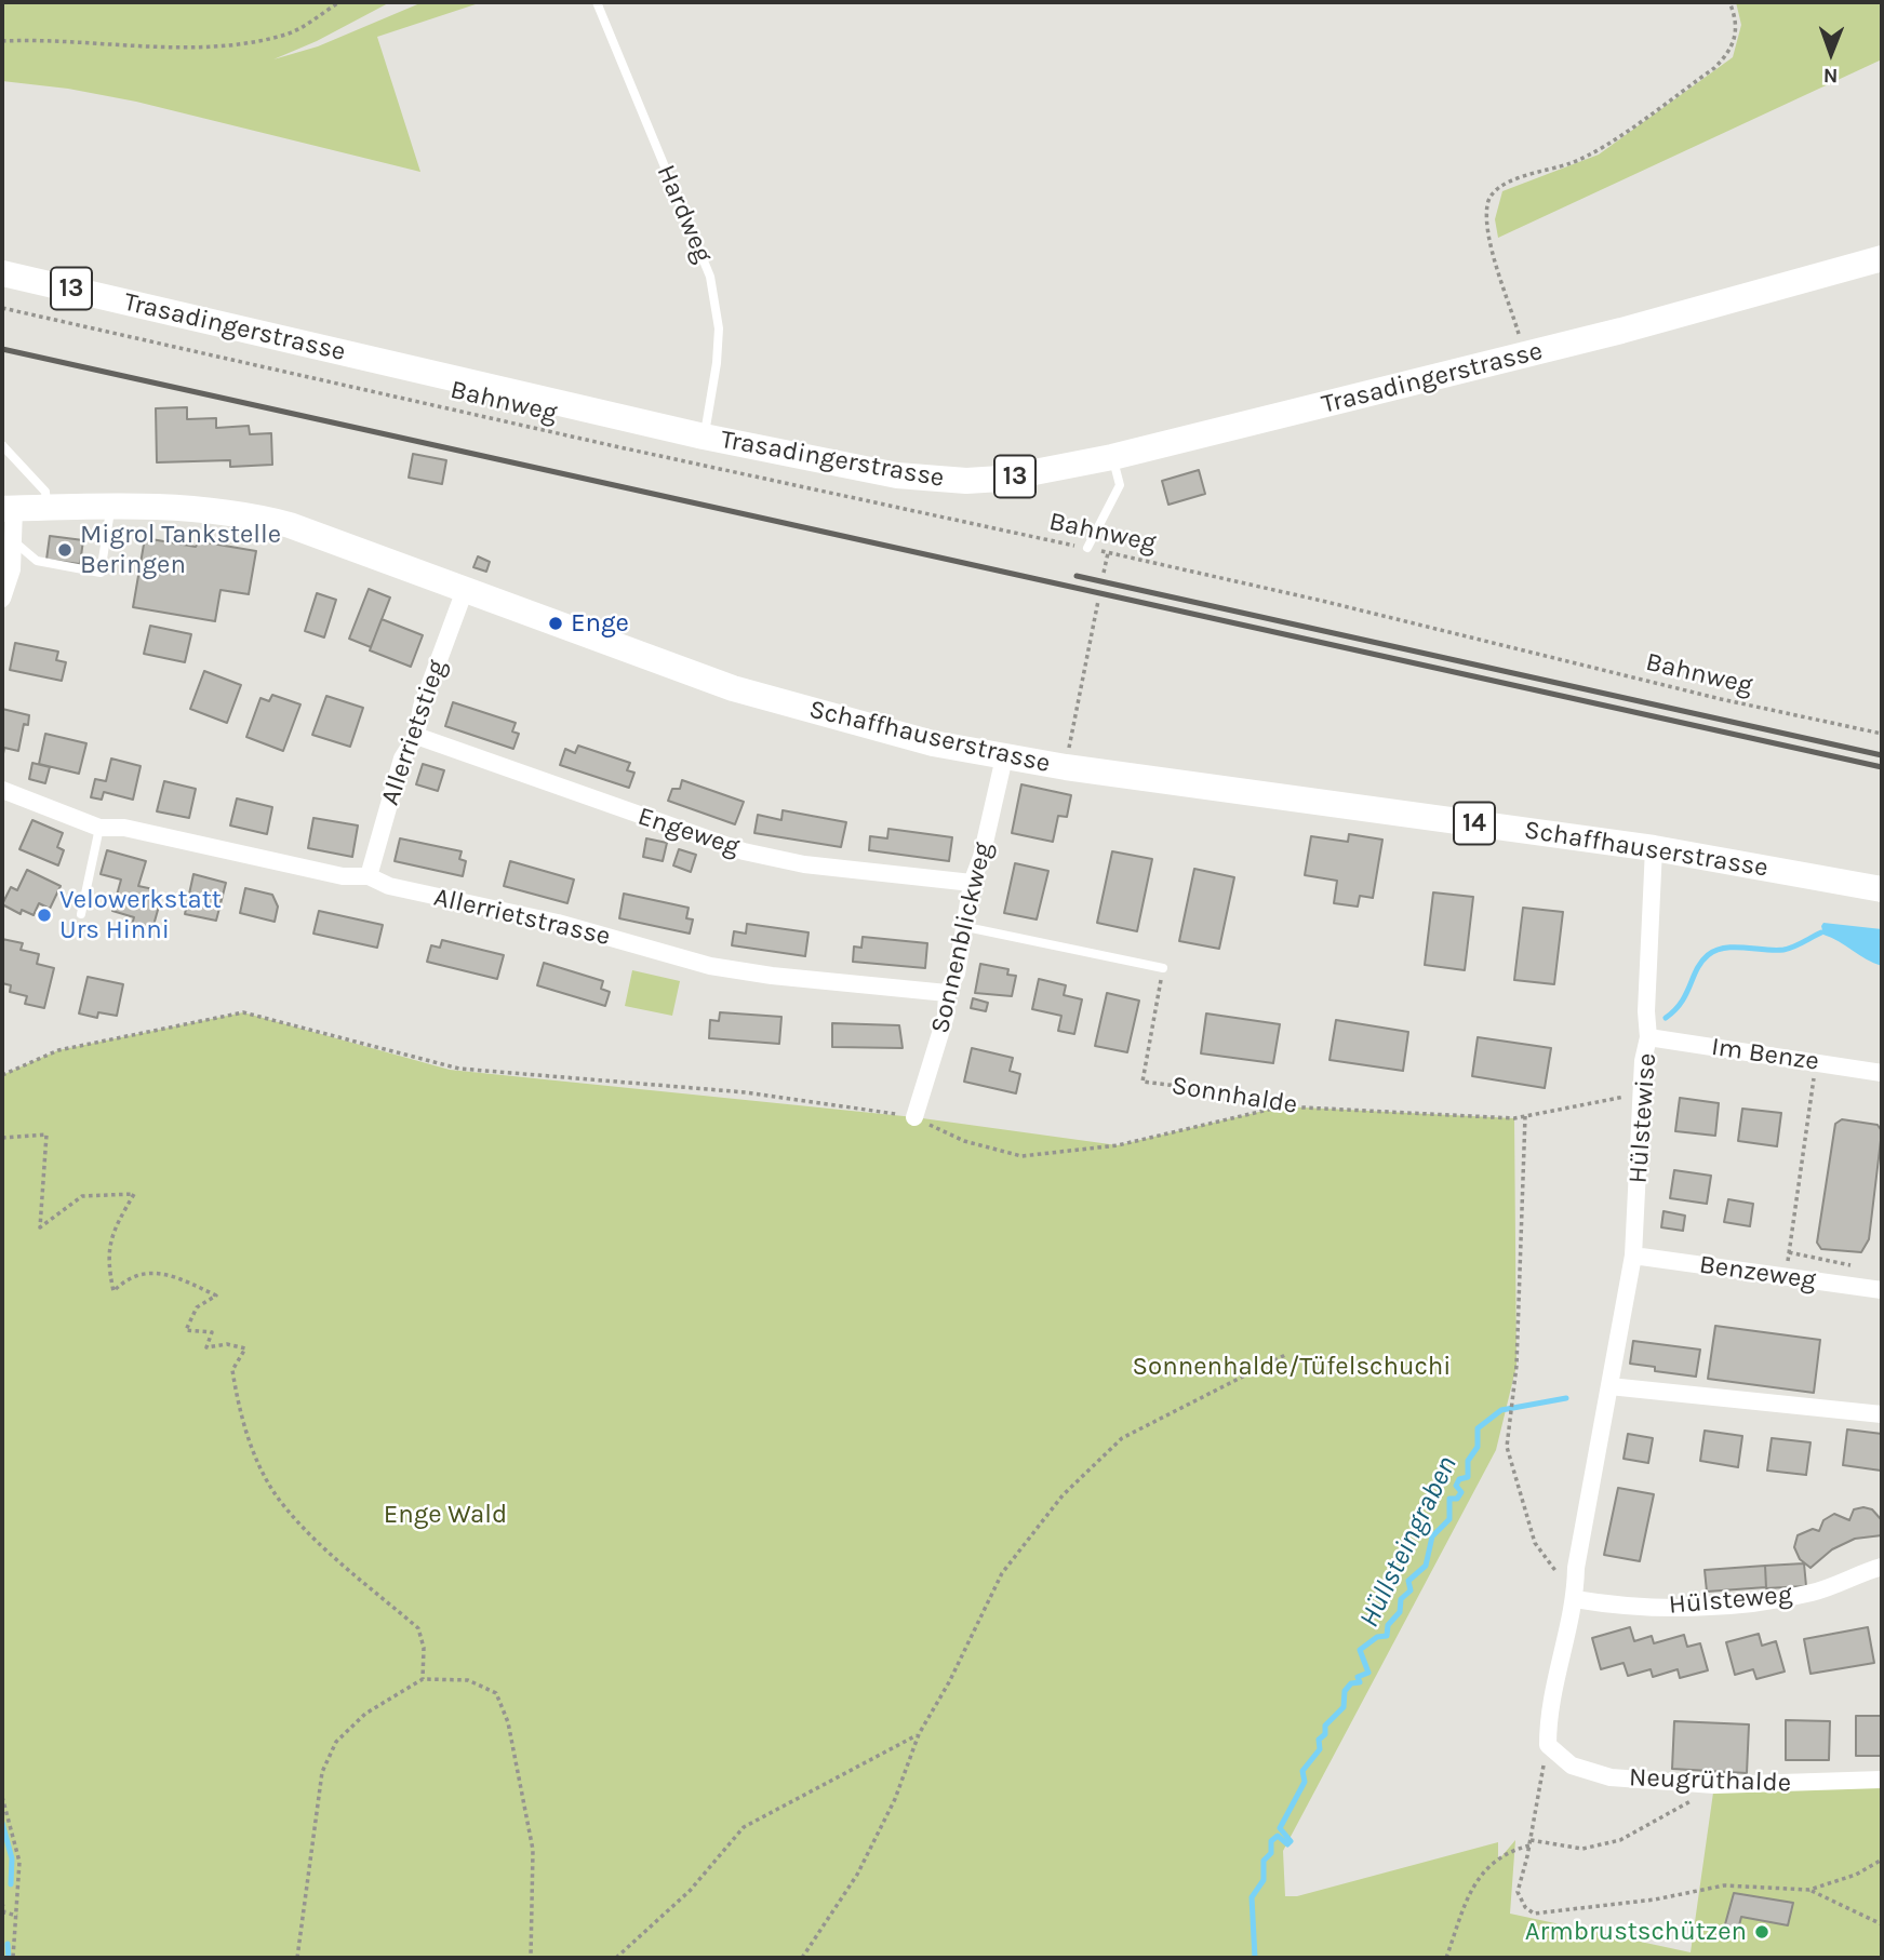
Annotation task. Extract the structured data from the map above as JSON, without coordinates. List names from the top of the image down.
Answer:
{
  "streets": {
    "main road": [
      "13",
      "Trasadingerstrasse",
      "Schaffhauserstrasse",
      "14"
    ],
    "street": [
      "Allerrietstieg",
      "Engeweg",
      "Allerrietstrasse",
      "Sonnenblickweg",
      "Im Benze",
      "Hülstewise",
      "Benzeweg",
      "Hülsteweg",
      "Neugrüthalde"
    ],
    "lane": ["Hardweg"],
    "path": ["Bahnweg", "Sonnhalde"]
  },
  "crossings": [
    ["Hardweg", "Trasadingerstrasse"],
    ["Allerrietstieg", "Schaffhauserstrasse"],
    ["Allerrietstieg", "Engeweg"],
    ["Allerrietstieg", "Allerrietstrasse"],
    ["Schaffhauserstrasse", "Sonnenblickweg"],
    ["Schaffhauserstrasse", "Hülstewise"],
    ["Engeweg", "Sonnenblickweg"],
    ["Allerrietstrasse", "Sonnenblickweg"],
    ["Im Benze", "Hülstewise"],
    ["Sonnhalde", "Hülstewise"],
    ["Hülstewise", "Benzeweg"],
    ["Hülstewise", "Hülsteweg"],
    ["Hülstewise", "Neugrüthalde"]
  ],
  "water": ["Hüllsteingraben"],
  "parks": ["Sonnenhalde/Tüfelschuchi", "Enge Wald"],
  "places": [
    "Migrol Tankstelle Beringen",
    "Enge",
    "Velowerkstatt Urs Hinni",
    "Armbrustschützen"
  ],
  "north": "bottom"
}
